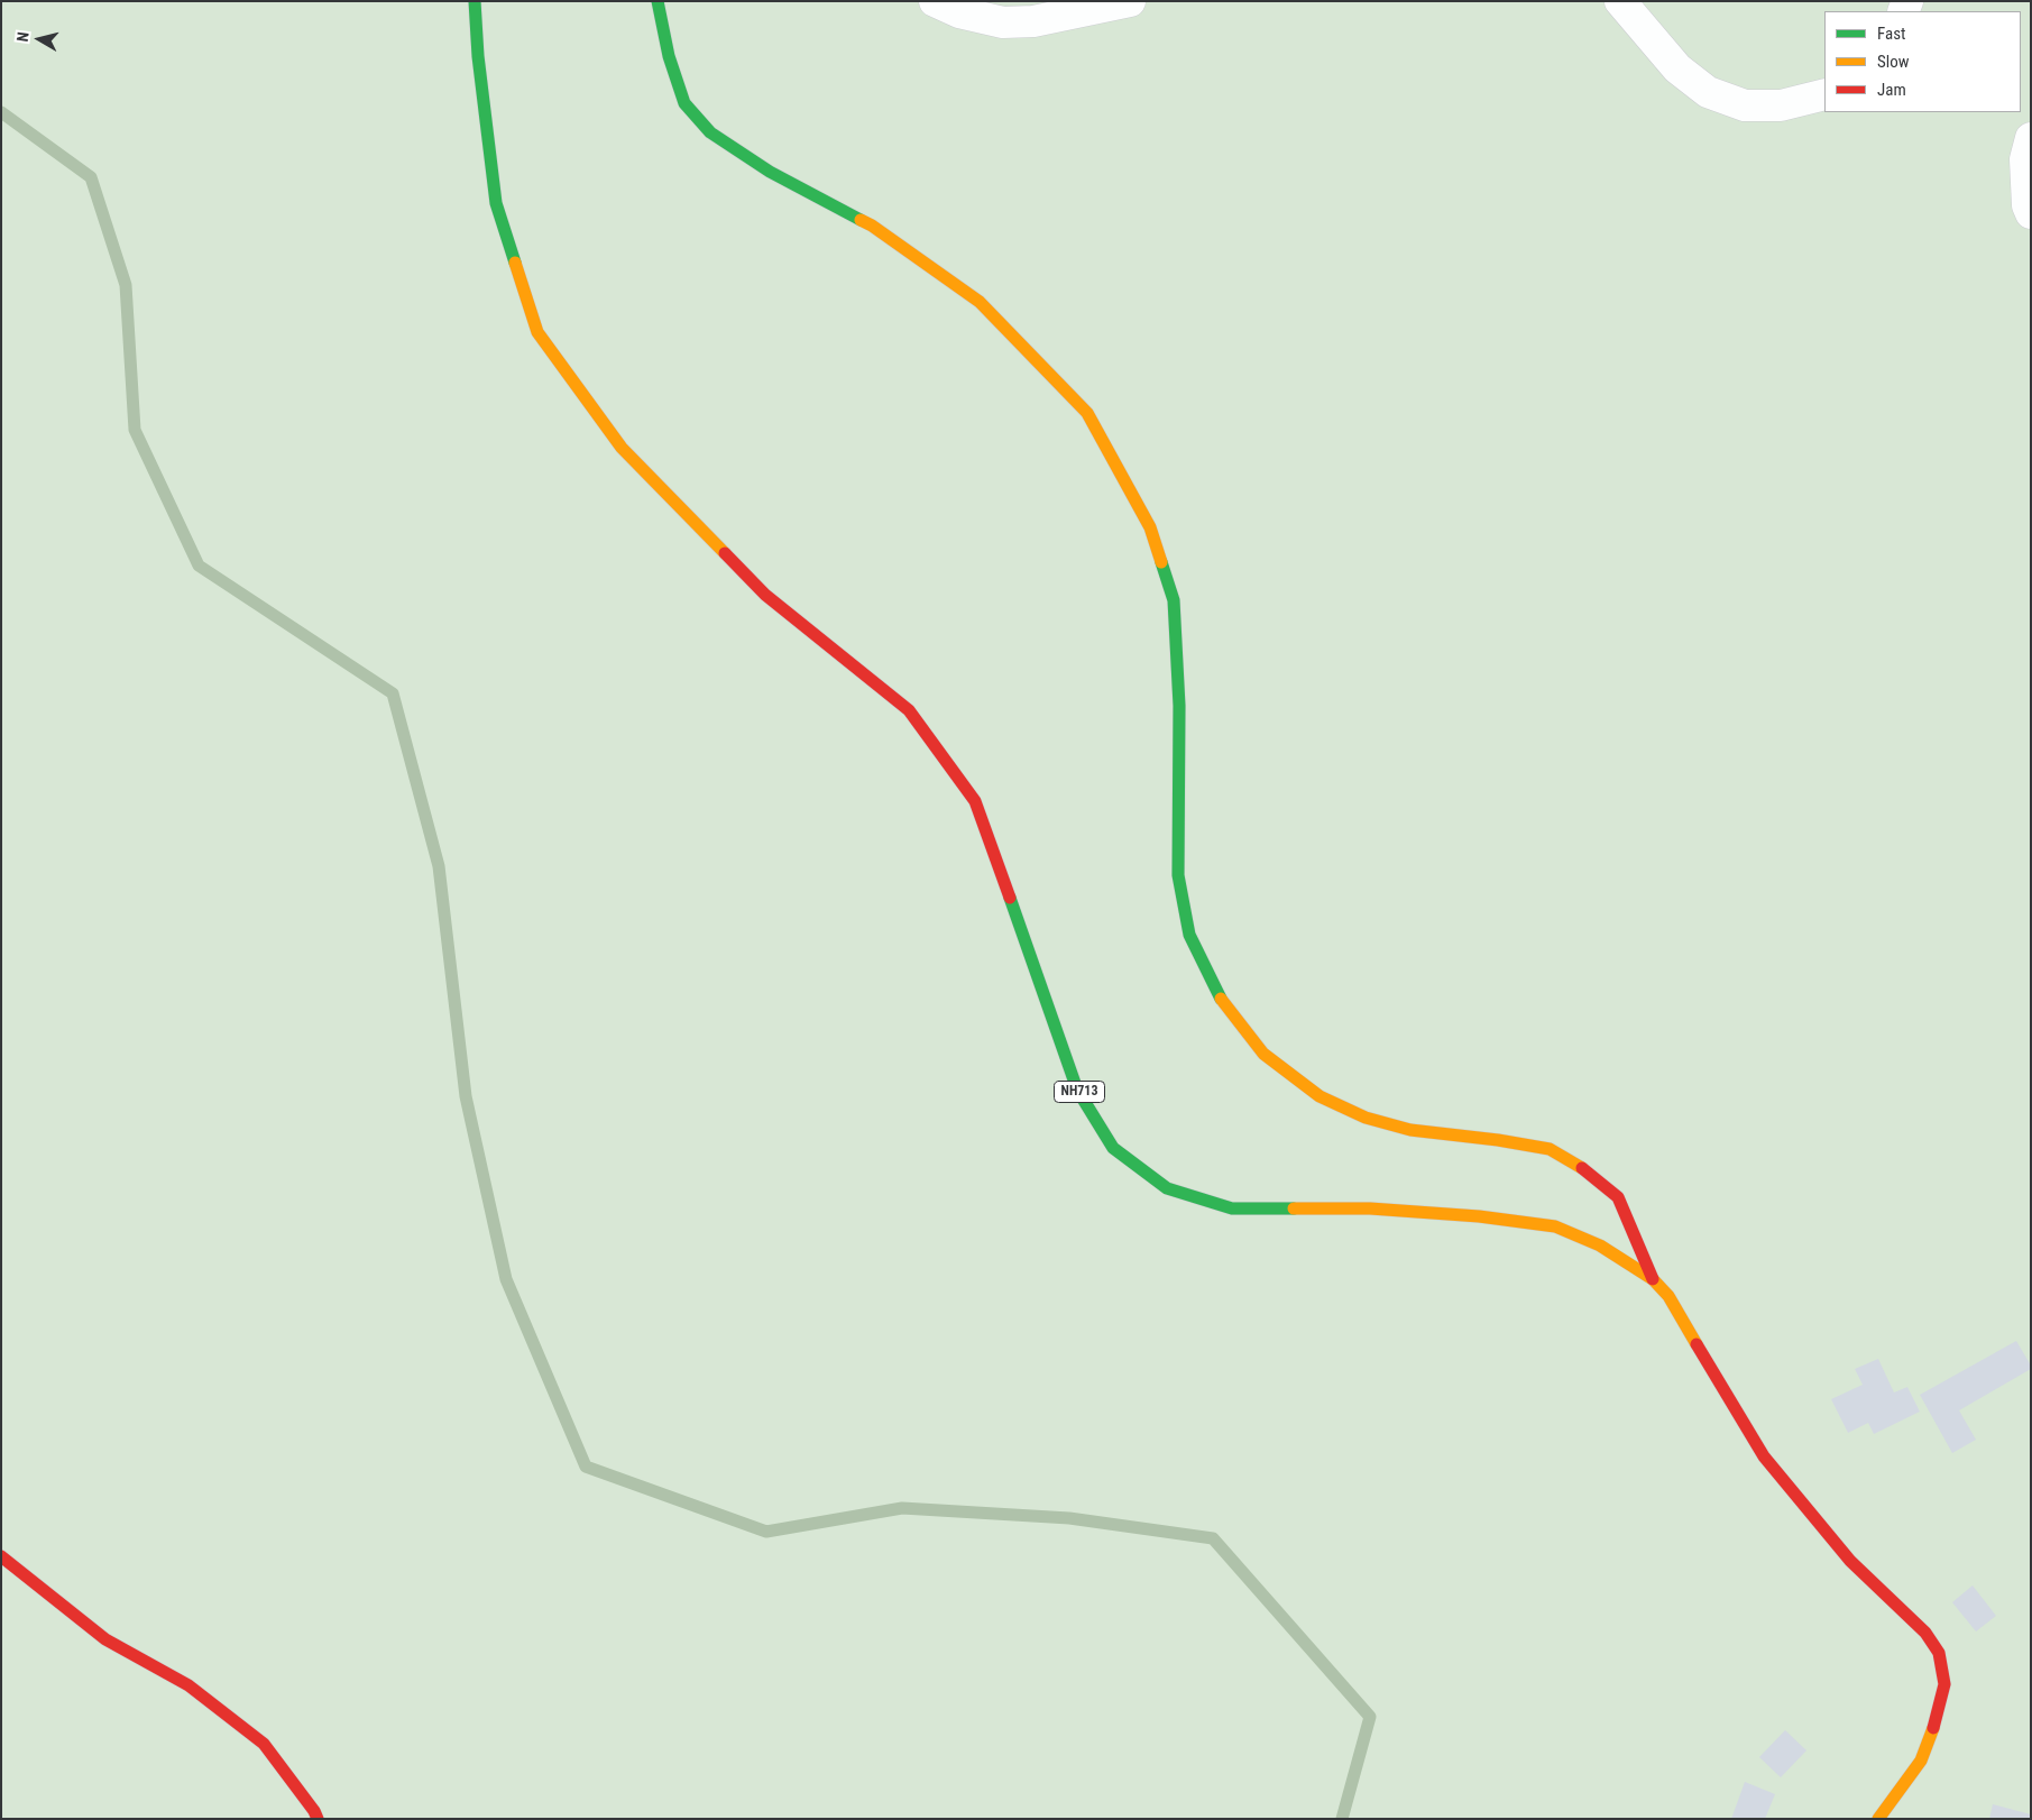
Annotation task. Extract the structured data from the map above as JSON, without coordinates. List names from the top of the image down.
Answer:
{
  "streets": {
    "main road": ["NH713"]
  },
  "legend": ["Fast", "Slow", "Jam"],
  "north": "left"
}
